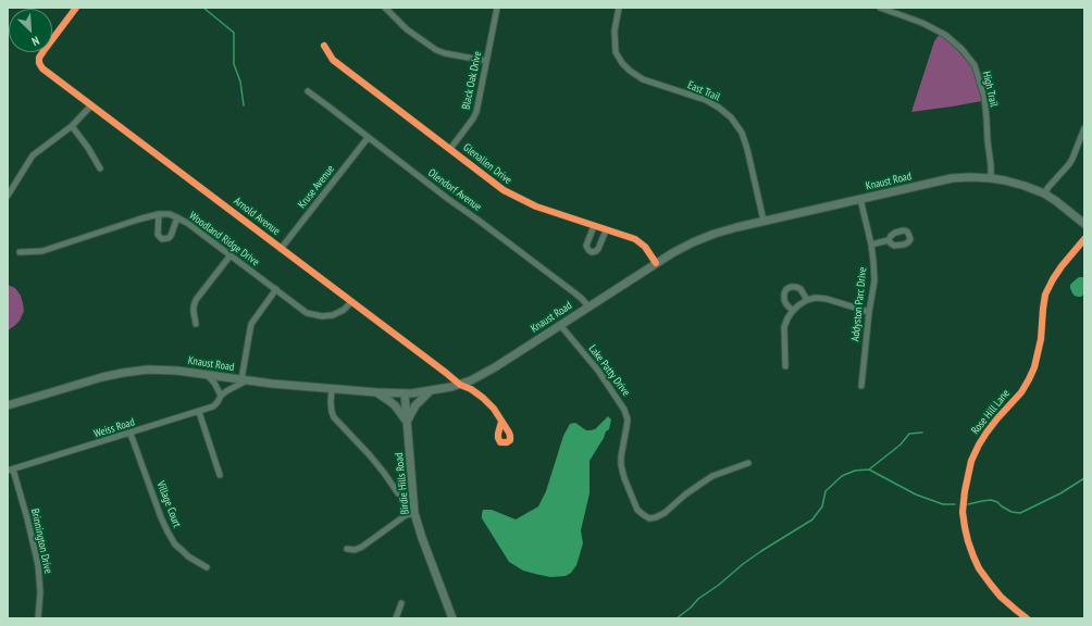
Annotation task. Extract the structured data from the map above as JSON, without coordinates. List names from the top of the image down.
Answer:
{
  "streets": {
    "main road": ["Knaust Road", "Birdie Hills Road"],
    "street": [
      "Black Oak Drive",
      "High Trail",
      "East Trail",
      "Glenallen Drive",
      "Kruse Avenue",
      "Olendorf Avenue",
      "Arnold Avenue",
      "Woodland Ridge Drive",
      "Addyston Parc Drive",
      "Lake Patty Drive",
      "Rose Hill Lane",
      "Weiss Road",
      "Village Court",
      "Brinnington Drive"
    ]
  },
  "crossings": [
    ["Black Oak Drive", "Glenallen Drive"],
    ["High Trail", "Knaust Road"],
    ["East Trail", "Knaust Road"],
    ["Glenallen Drive", "Knaust Road"],
    ["Knaust Road", "Olendorf Avenue"],
    ["Knaust Road", "Arnold Avenue"],
    ["Knaust Road", "Addyston Parc Drive"],
    ["Knaust Road", "Lake Patty Drive"],
    ["Knaust Road", "Weiss Road"],
    ["Knaust Road", "Birdie Hills Road"],
    ["Kruse Avenue", "Olendorf Avenue"],
    ["Kruse Avenue", "Arnold Avenue"],
    ["Arnold Avenue", "Woodland Ridge Drive"],
    ["Weiss Road", "Village Court"],
    ["Weiss Road", "Brinnington Drive"]
  ],
  "north": "bottom right"
}
